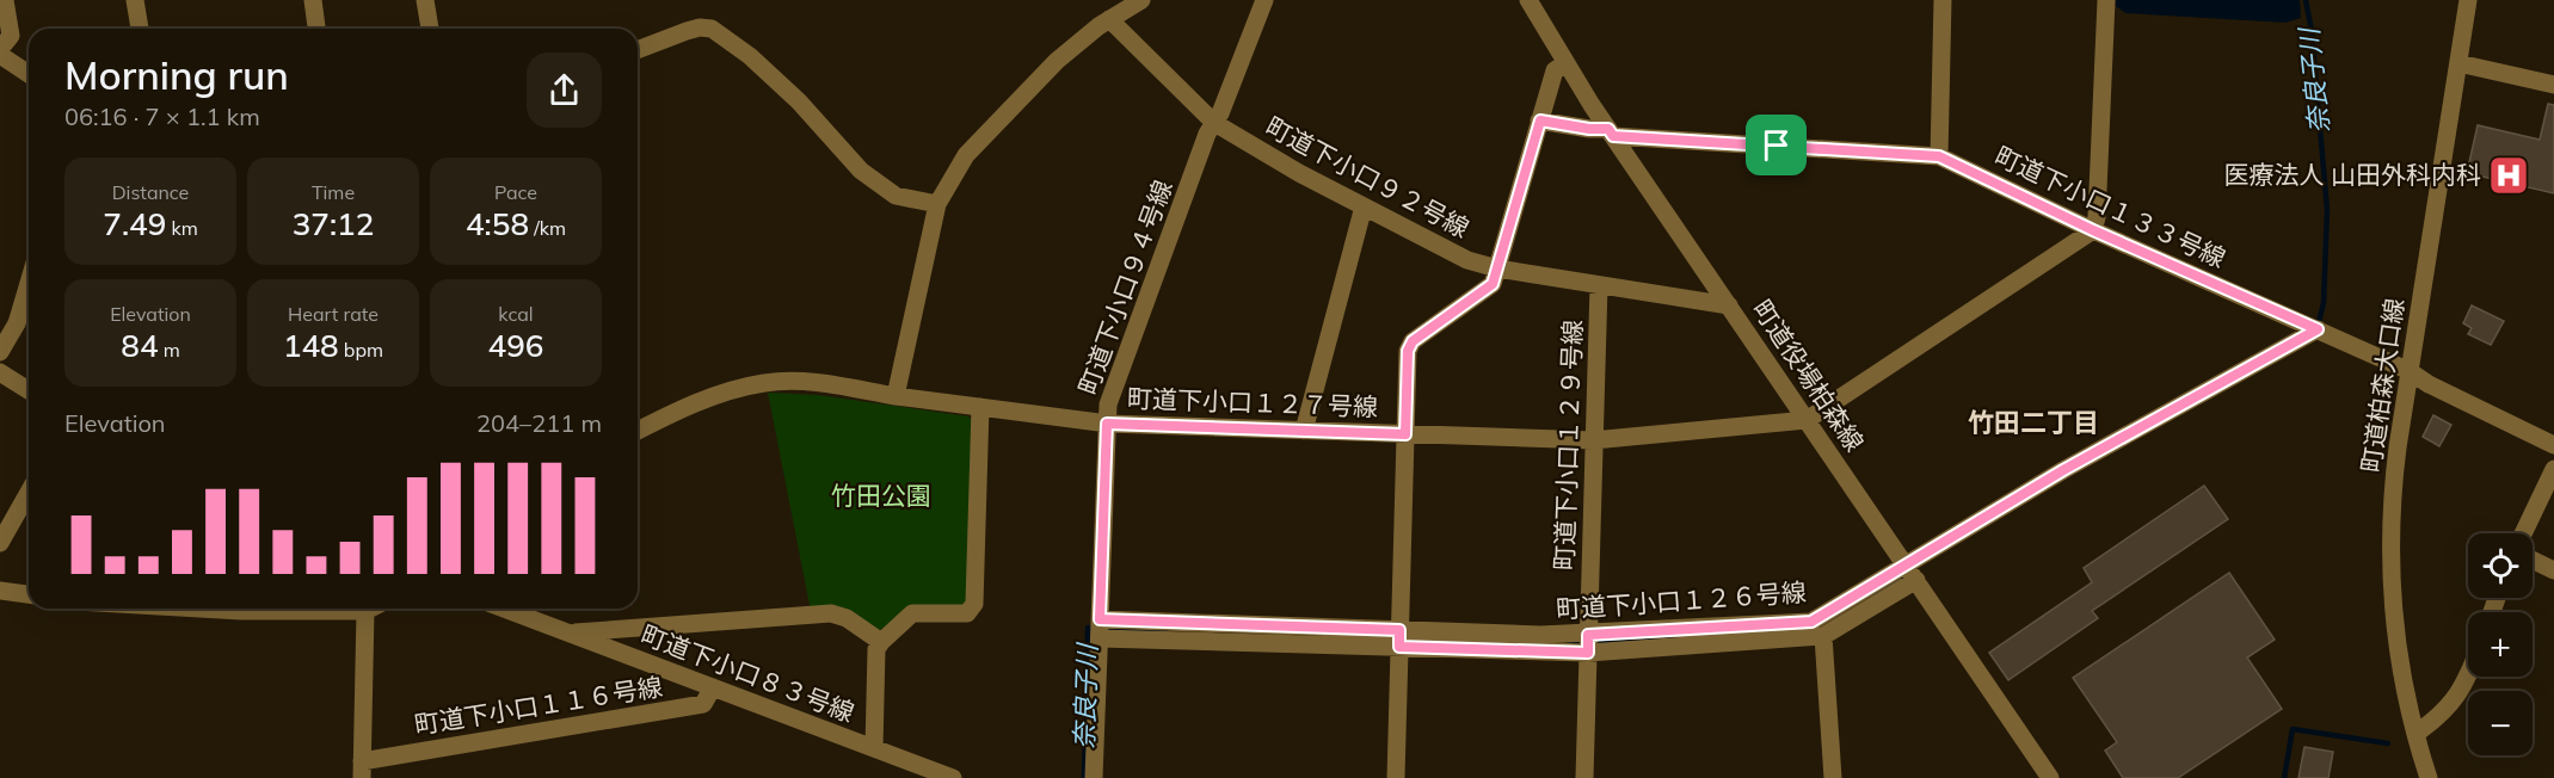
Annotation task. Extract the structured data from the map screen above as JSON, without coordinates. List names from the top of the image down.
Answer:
{
  "streets": {
    "street": [
      "町道下小口９２号線",
      "町道下小口１３３号線",
      "町道下小口９４号線",
      "町道役場柏森線",
      "町道柏森大口線",
      "町道下小口１２７号線",
      "町道下小口１２９号線",
      "町道下小口１２６号線",
      "町道下小口８３号線",
      "町道下小口１１６号線"
    ]
  },
  "crossings": [
    ["町道下小口９２号線", "町道下小口９４号線"],
    ["町道下小口９２号線", "町道役場柏森線"],
    ["町道下小口９２号線", "町道下小口１２９号線"],
    ["町道下小口１３３号線", "町道役場柏森線"],
    ["町道下小口１３３号線", "町道柏森大口線"],
    ["町道下小口１３３号線", "町道下小口１２７号線"],
    ["町道下小口１３３号線", "町道下小口１２６号線"],
    ["町道下小口９４号線", "町道下小口１２７号線"],
    ["町道役場柏森線", "町道下小口１２７号線"],
    ["町道役場柏森線", "町道下小口１２６号線"],
    ["町道下小口１２７号線", "町道下小口１２９号線"],
    ["町道下小口１２９号線", "町道下小口１２６号線"],
    ["町道下小口８３号線", "町道下小口１１６号線"]
  ],
  "districts": ["竹田二丁目"],
  "water": ["奈良子川"],
  "parks": ["竹田公園"],
  "places": {
    "hospital": ["医療法人 山田外科内科"]
  },
  "page": {
    "heading": ["Morning run", "06:16 · 7 × 1.1 km"],
    "stats": [
      ["Distance", "7.49 km"],
      ["Time", "37:12"],
      ["Pace", "4:58 /km"],
      ["Elevation", "84 m"],
      ["Heart rate", "148 bpm"],
      ["kcal", "496"]
    ],
    "chart": ["Elevation", "204–211 m"],
    "map_buttons": ["+", "−"]
  }
}
